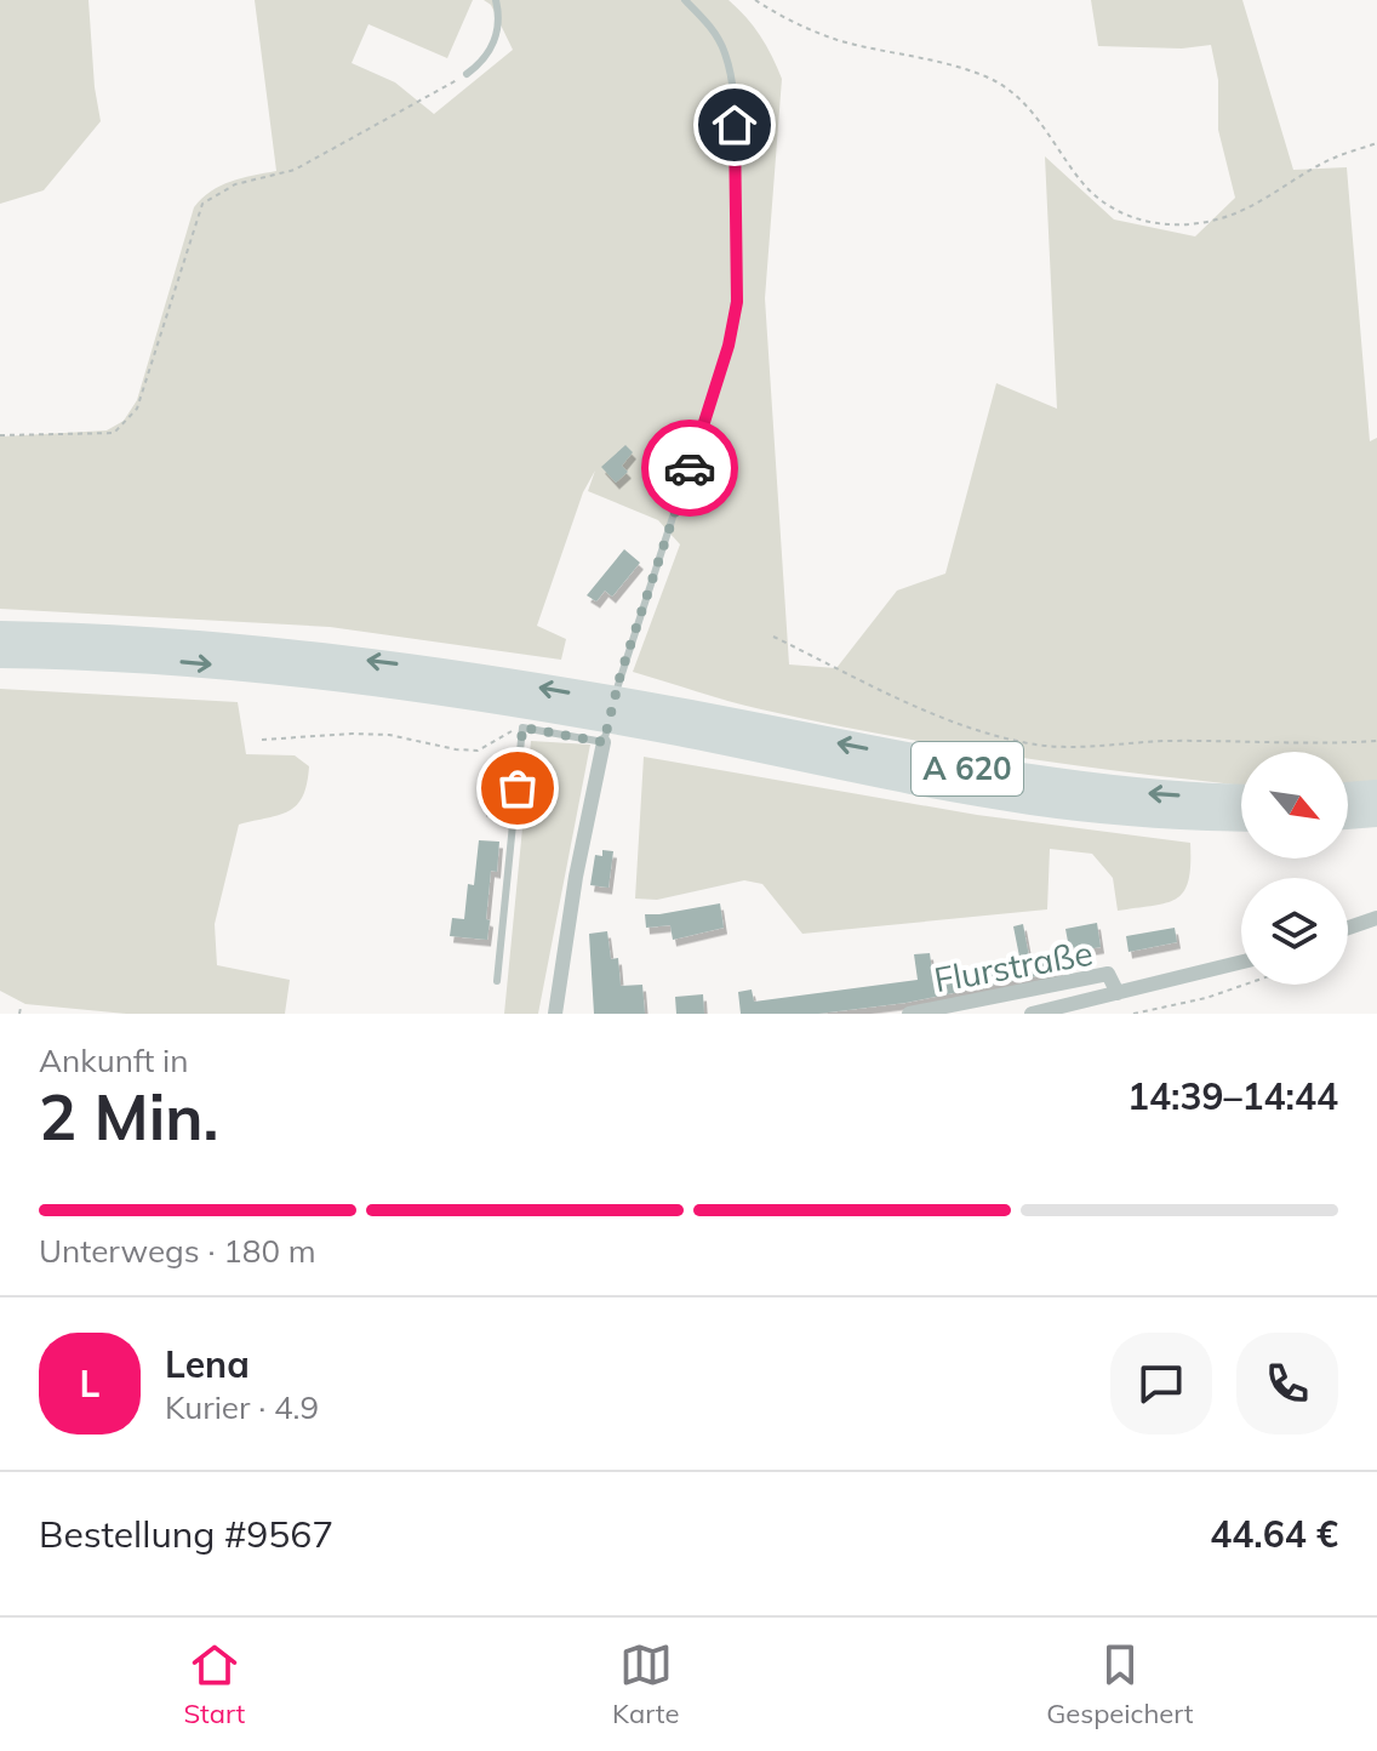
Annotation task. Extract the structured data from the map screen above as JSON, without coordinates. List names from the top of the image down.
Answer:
{
  "streets": {
    "highway": ["A 620"],
    "street": ["Flurstraße"]
  },
  "north": "bottom right",
  "page": {
    "heading": ["2 Min.", "Ankunft in", "14:39–14:44"],
    "panel": [
      "Lena",
      "Kurier · 4.9",
      "Bestellung #9567",
      "44.64 €"
    ],
    "bar": "Unterwegs · 180 m",
    "round": "L",
    "tabs": ["Start", "Karte", "Gespeichert"]
  }
}
